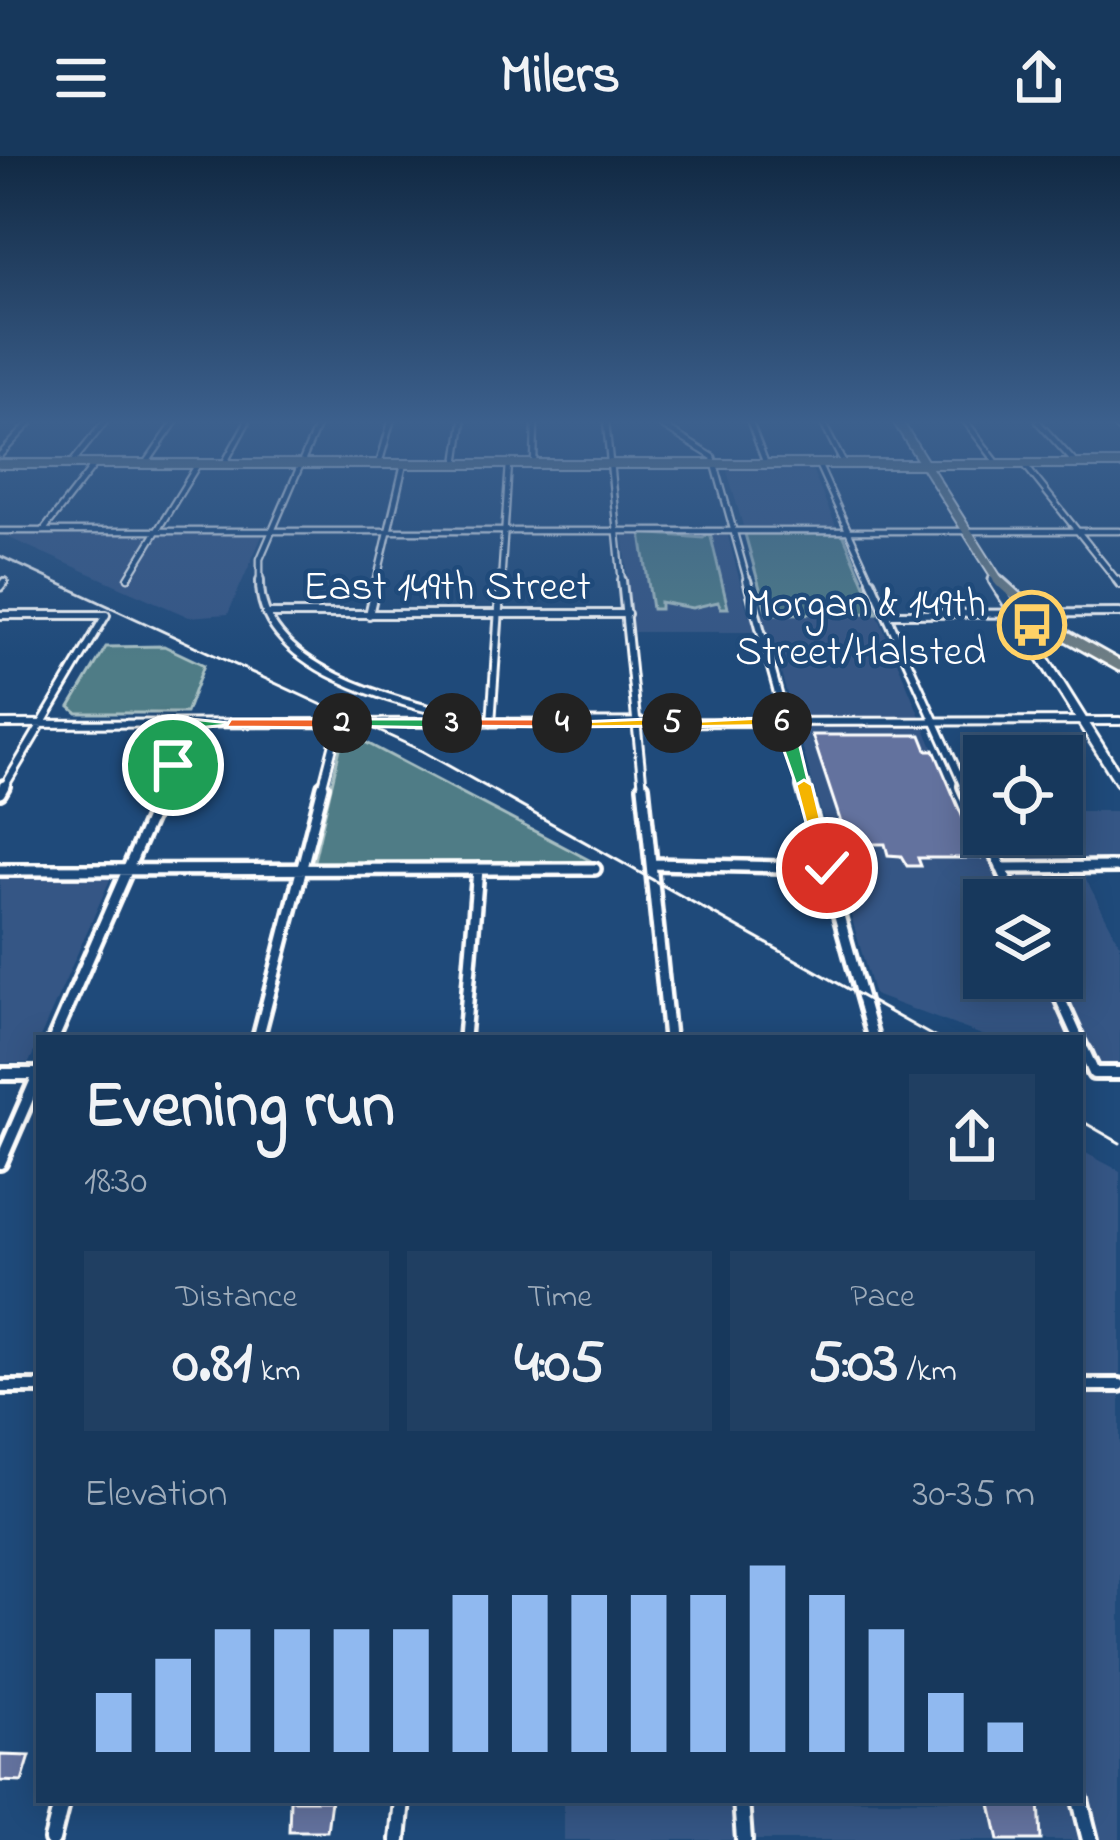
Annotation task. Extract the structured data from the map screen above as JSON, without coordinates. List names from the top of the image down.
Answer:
{
  "streets": {
    "street": ["East 149th Street"]
  },
  "places": {
    "bus stop": ["Morgan & 149th Street/Halsted"]
  },
  "page": {
    "header": "Milers",
    "pins": [
      "6",
      "2",
      "3",
      "4",
      "5"
    ],
    "heading": ["Evening run", "18:30"],
    "stats": [
      ["Distance", "0.81 km"],
      ["Time", "4:05"],
      ["Pace", "5:03 /km"]
    ],
    "chart": ["Elevation", "30–35 m"]
  }
}
